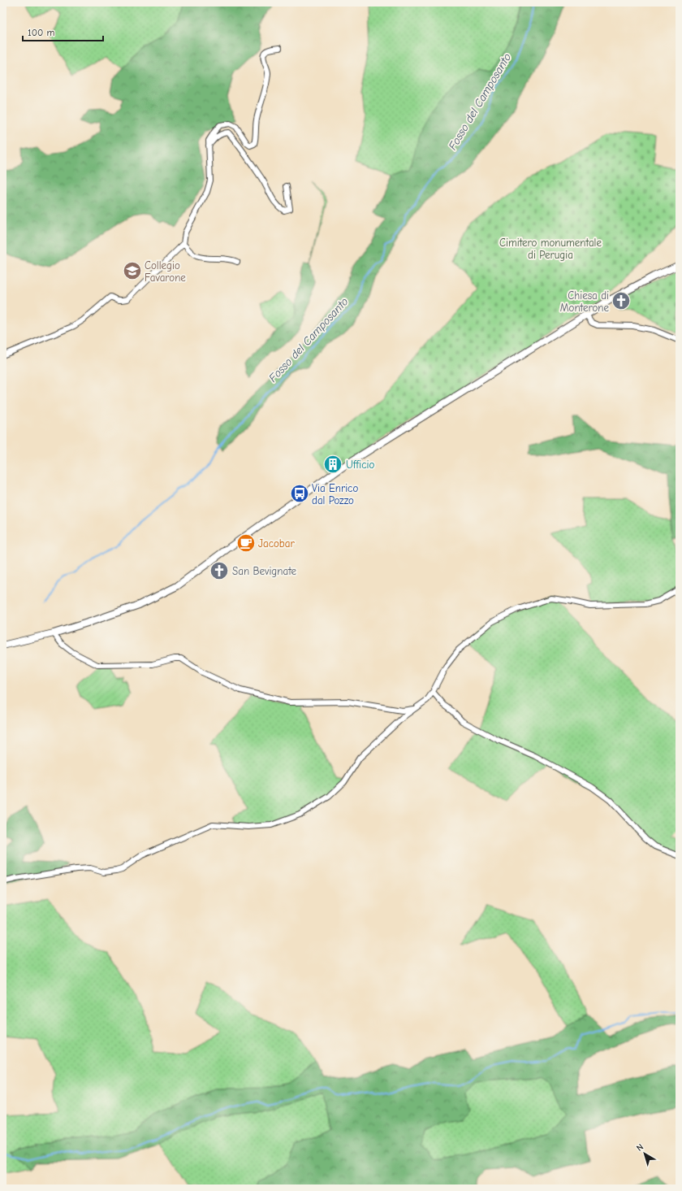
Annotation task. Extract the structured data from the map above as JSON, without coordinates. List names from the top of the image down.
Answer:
{
  "water": ["Fosso del Camposanto"],
  "parks": ["Cimitero monumentale di Perugia"],
  "places": {
    "school or university": ["Collegio Favarone"],
    "church": ["Chiesa di Monterone", "San Bevignate"],
    "building": ["Ufficio"],
    "bus stop": ["Via Enrico dal Pozzo"],
    "cafe": ["Jacobar"]
  },
  "scale_bar": "100 m",
  "north": "top left"
}
